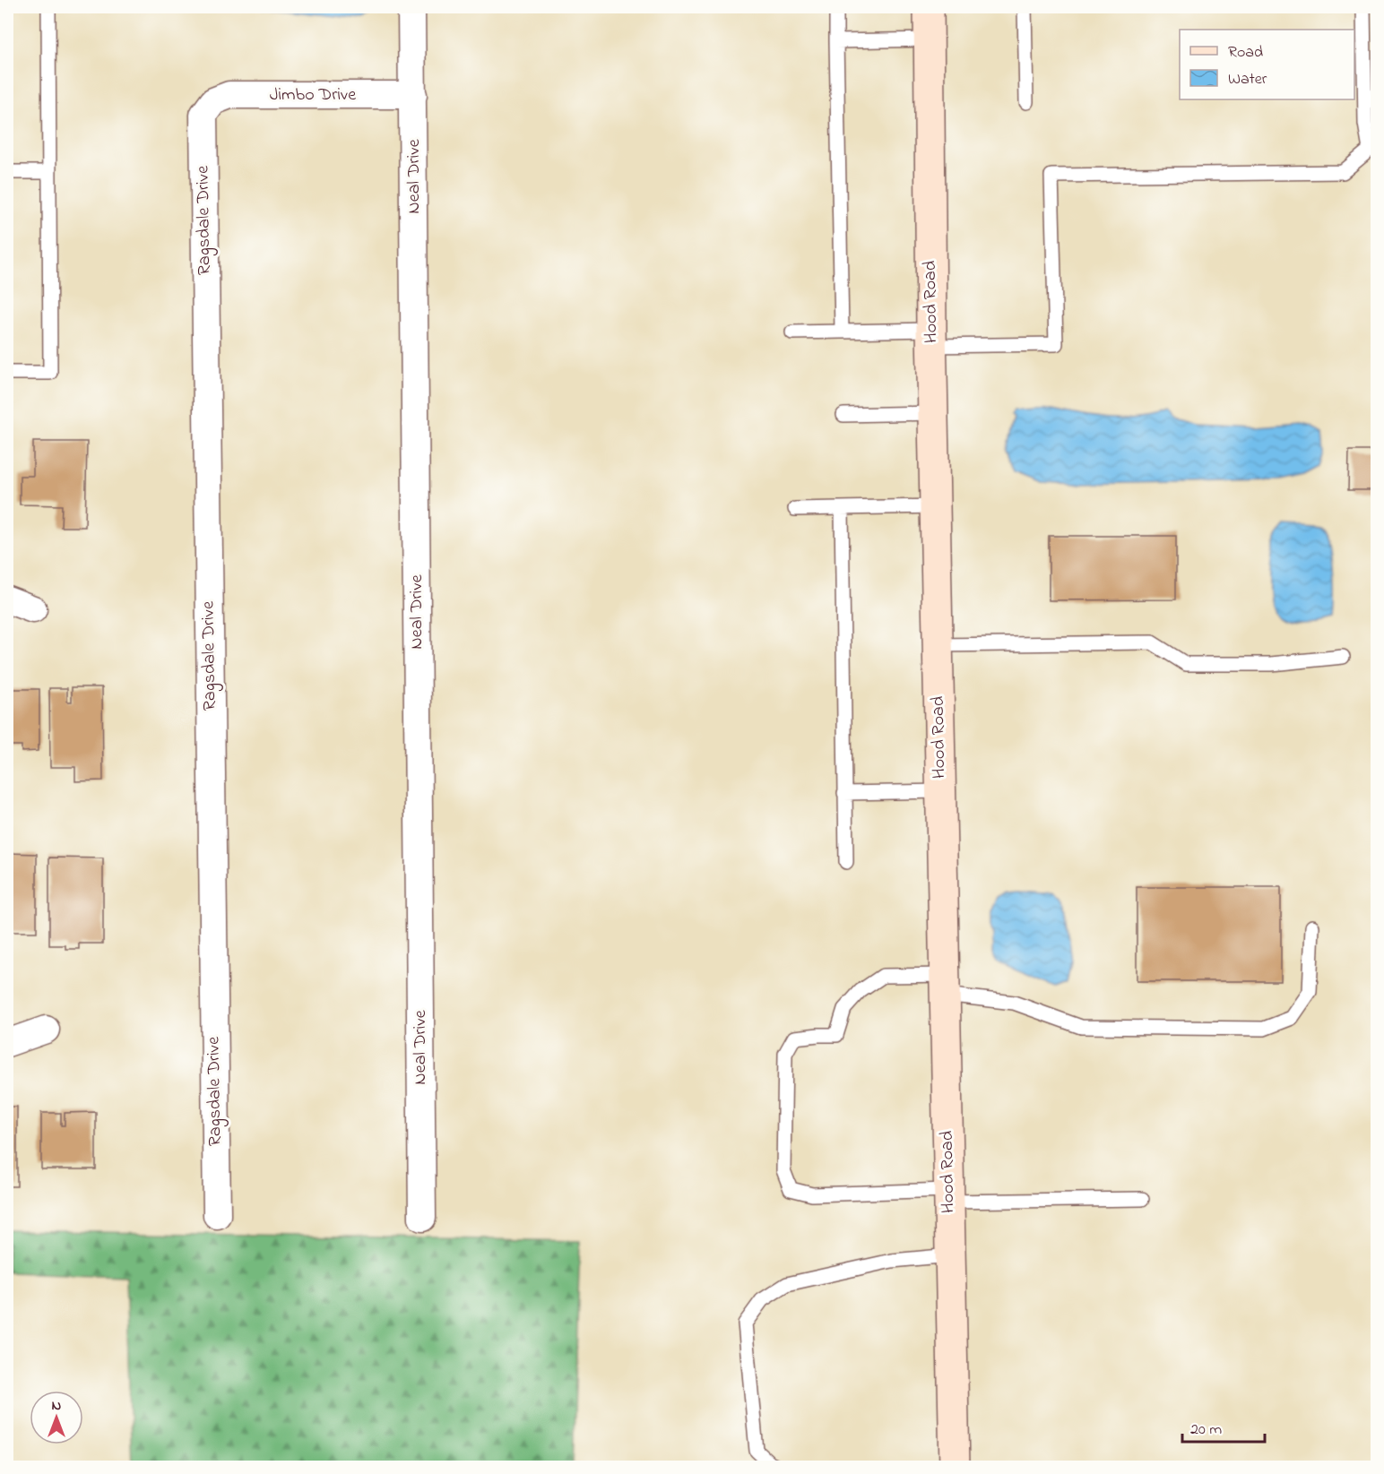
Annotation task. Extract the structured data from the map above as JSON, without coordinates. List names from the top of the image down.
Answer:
{
  "streets": {
    "street": [
      "Jimbo Drive",
      "Neal Drive",
      "Ragsdale Drive",
      "Hood Road"
    ]
  },
  "crossings": [
    ["Jimbo Drive", "Neal Drive"],
    ["Jimbo Drive", "Ragsdale Drive"]
  ],
  "legend": ["Road", "Water"],
  "scale_bar": "20 m",
  "north": "top"
}
